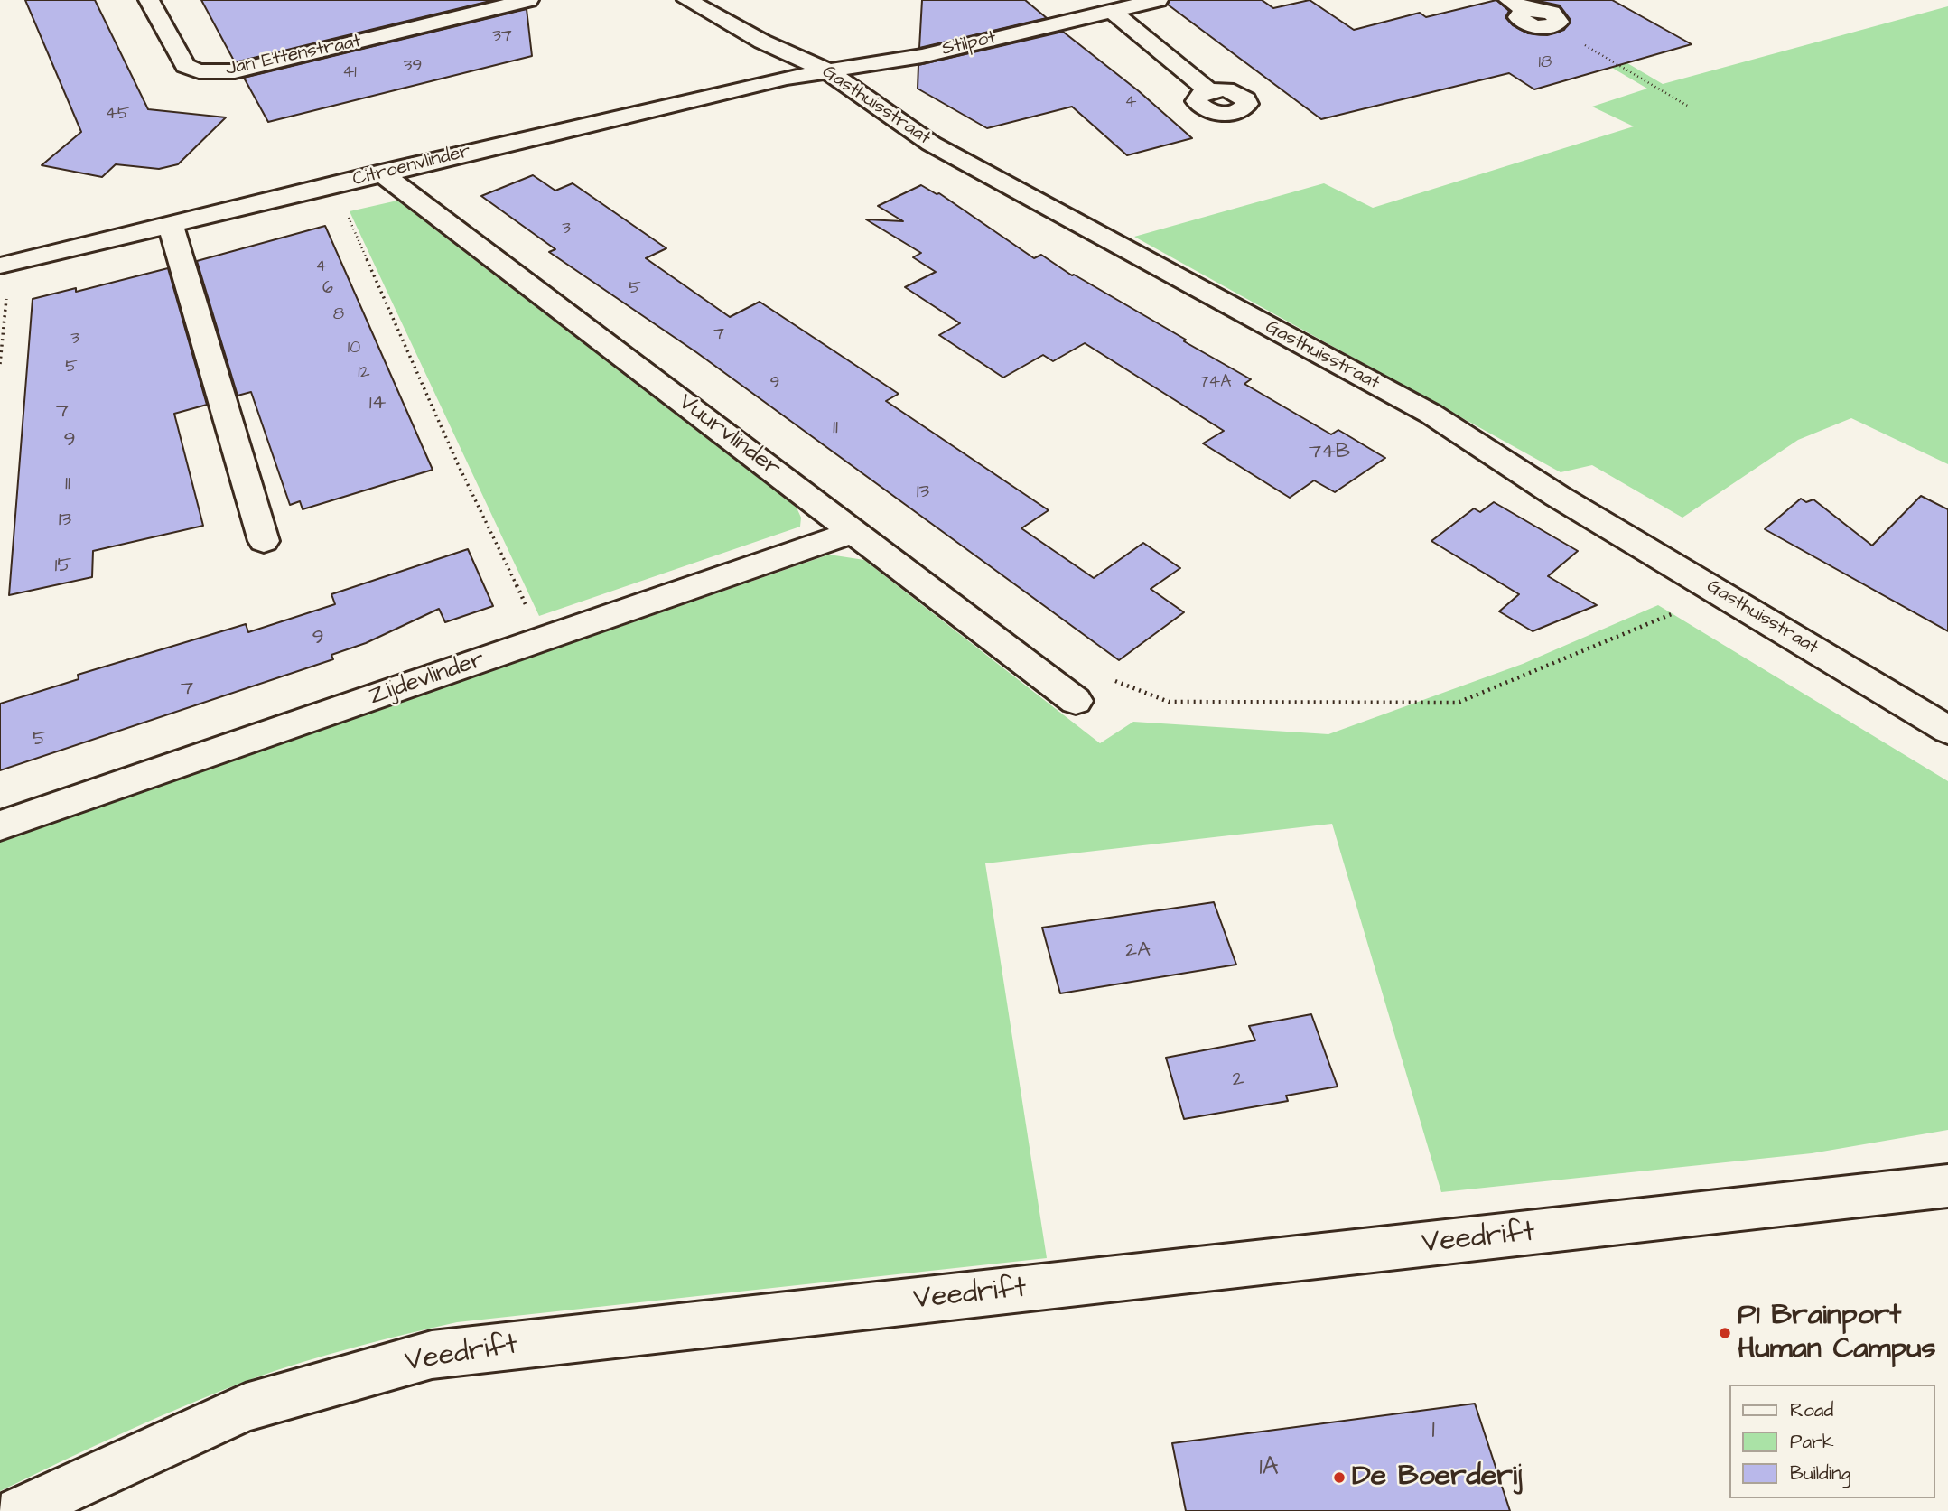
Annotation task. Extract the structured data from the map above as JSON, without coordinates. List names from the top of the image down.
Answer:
{
  "streets": {
    "street": [
      "Stilpot",
      "Jan Ettenstraat",
      "Gasthuisstraat",
      "Citroenvlinder",
      "Vuurvlinder",
      "Zijdevlinder",
      "Veedrift"
    ]
  },
  "crossings": [
    ["Stilpot", "Gasthuisstraat"],
    ["Stilpot", "Citroenvlinder"],
    ["Gasthuisstraat", "Citroenvlinder"],
    ["Citroenvlinder", "Vuurvlinder"],
    ["Vuurvlinder", "Zijdevlinder"]
  ],
  "places": ["P1 Brainport Human Campus", "De Boerderij"],
  "house_numbers": [
    "37",
    "18",
    "39",
    "41",
    "4",
    "45",
    "3",
    "4",
    "6",
    "5",
    "8",
    "7",
    "3",
    "10",
    "5",
    "12",
    "74A",
    "9",
    "14",
    "7",
    "11",
    "9",
    "74B",
    "11",
    "13",
    "13",
    "15",
    "9",
    "7",
    "5",
    "2A",
    "2",
    "1",
    "1A"
  ],
  "legend": ["Road", "Park", "Building"]
}
